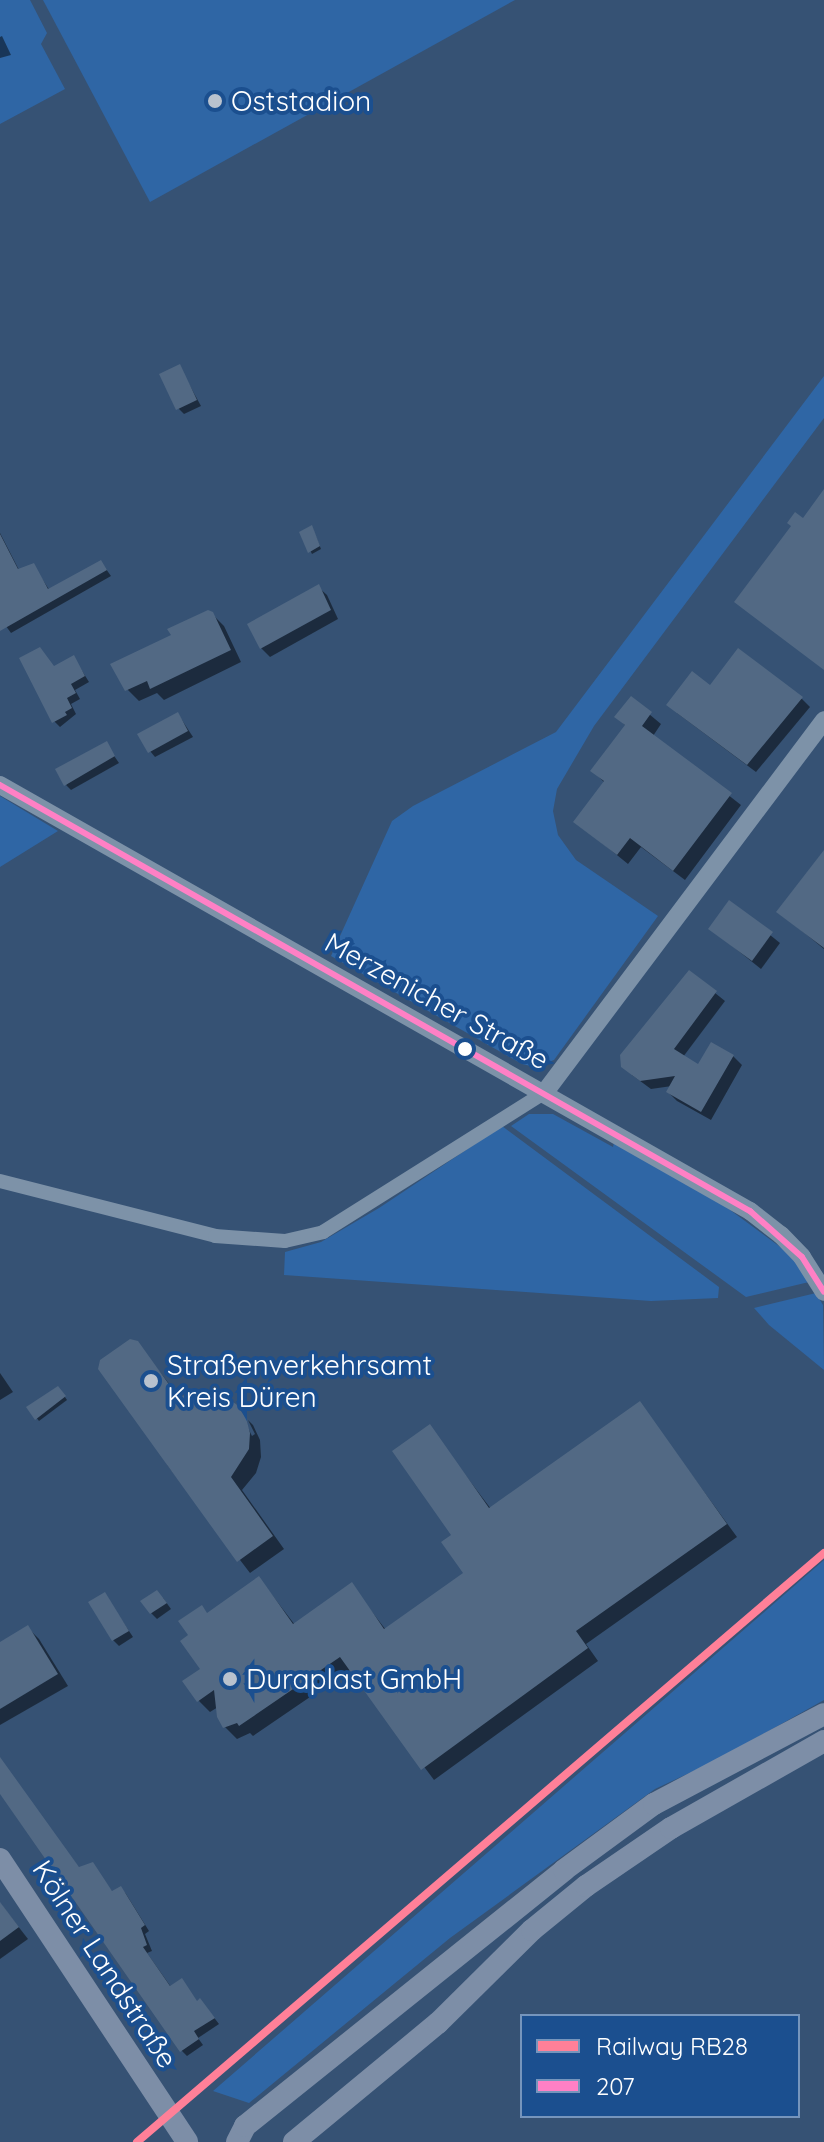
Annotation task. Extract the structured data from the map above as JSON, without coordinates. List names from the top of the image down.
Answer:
{
  "streets": {
    "main road": ["Kölner Landstraße"],
    "street": ["Merzenicher Straße"]
  },
  "places": ["Oststadion", "Straßenverkehrsamt Kreis Düren", "Duraplast GmbH"],
  "lines": ["transit line 207", "rail line RB28"],
  "legend": ["Railway RB28", "207"]
}
